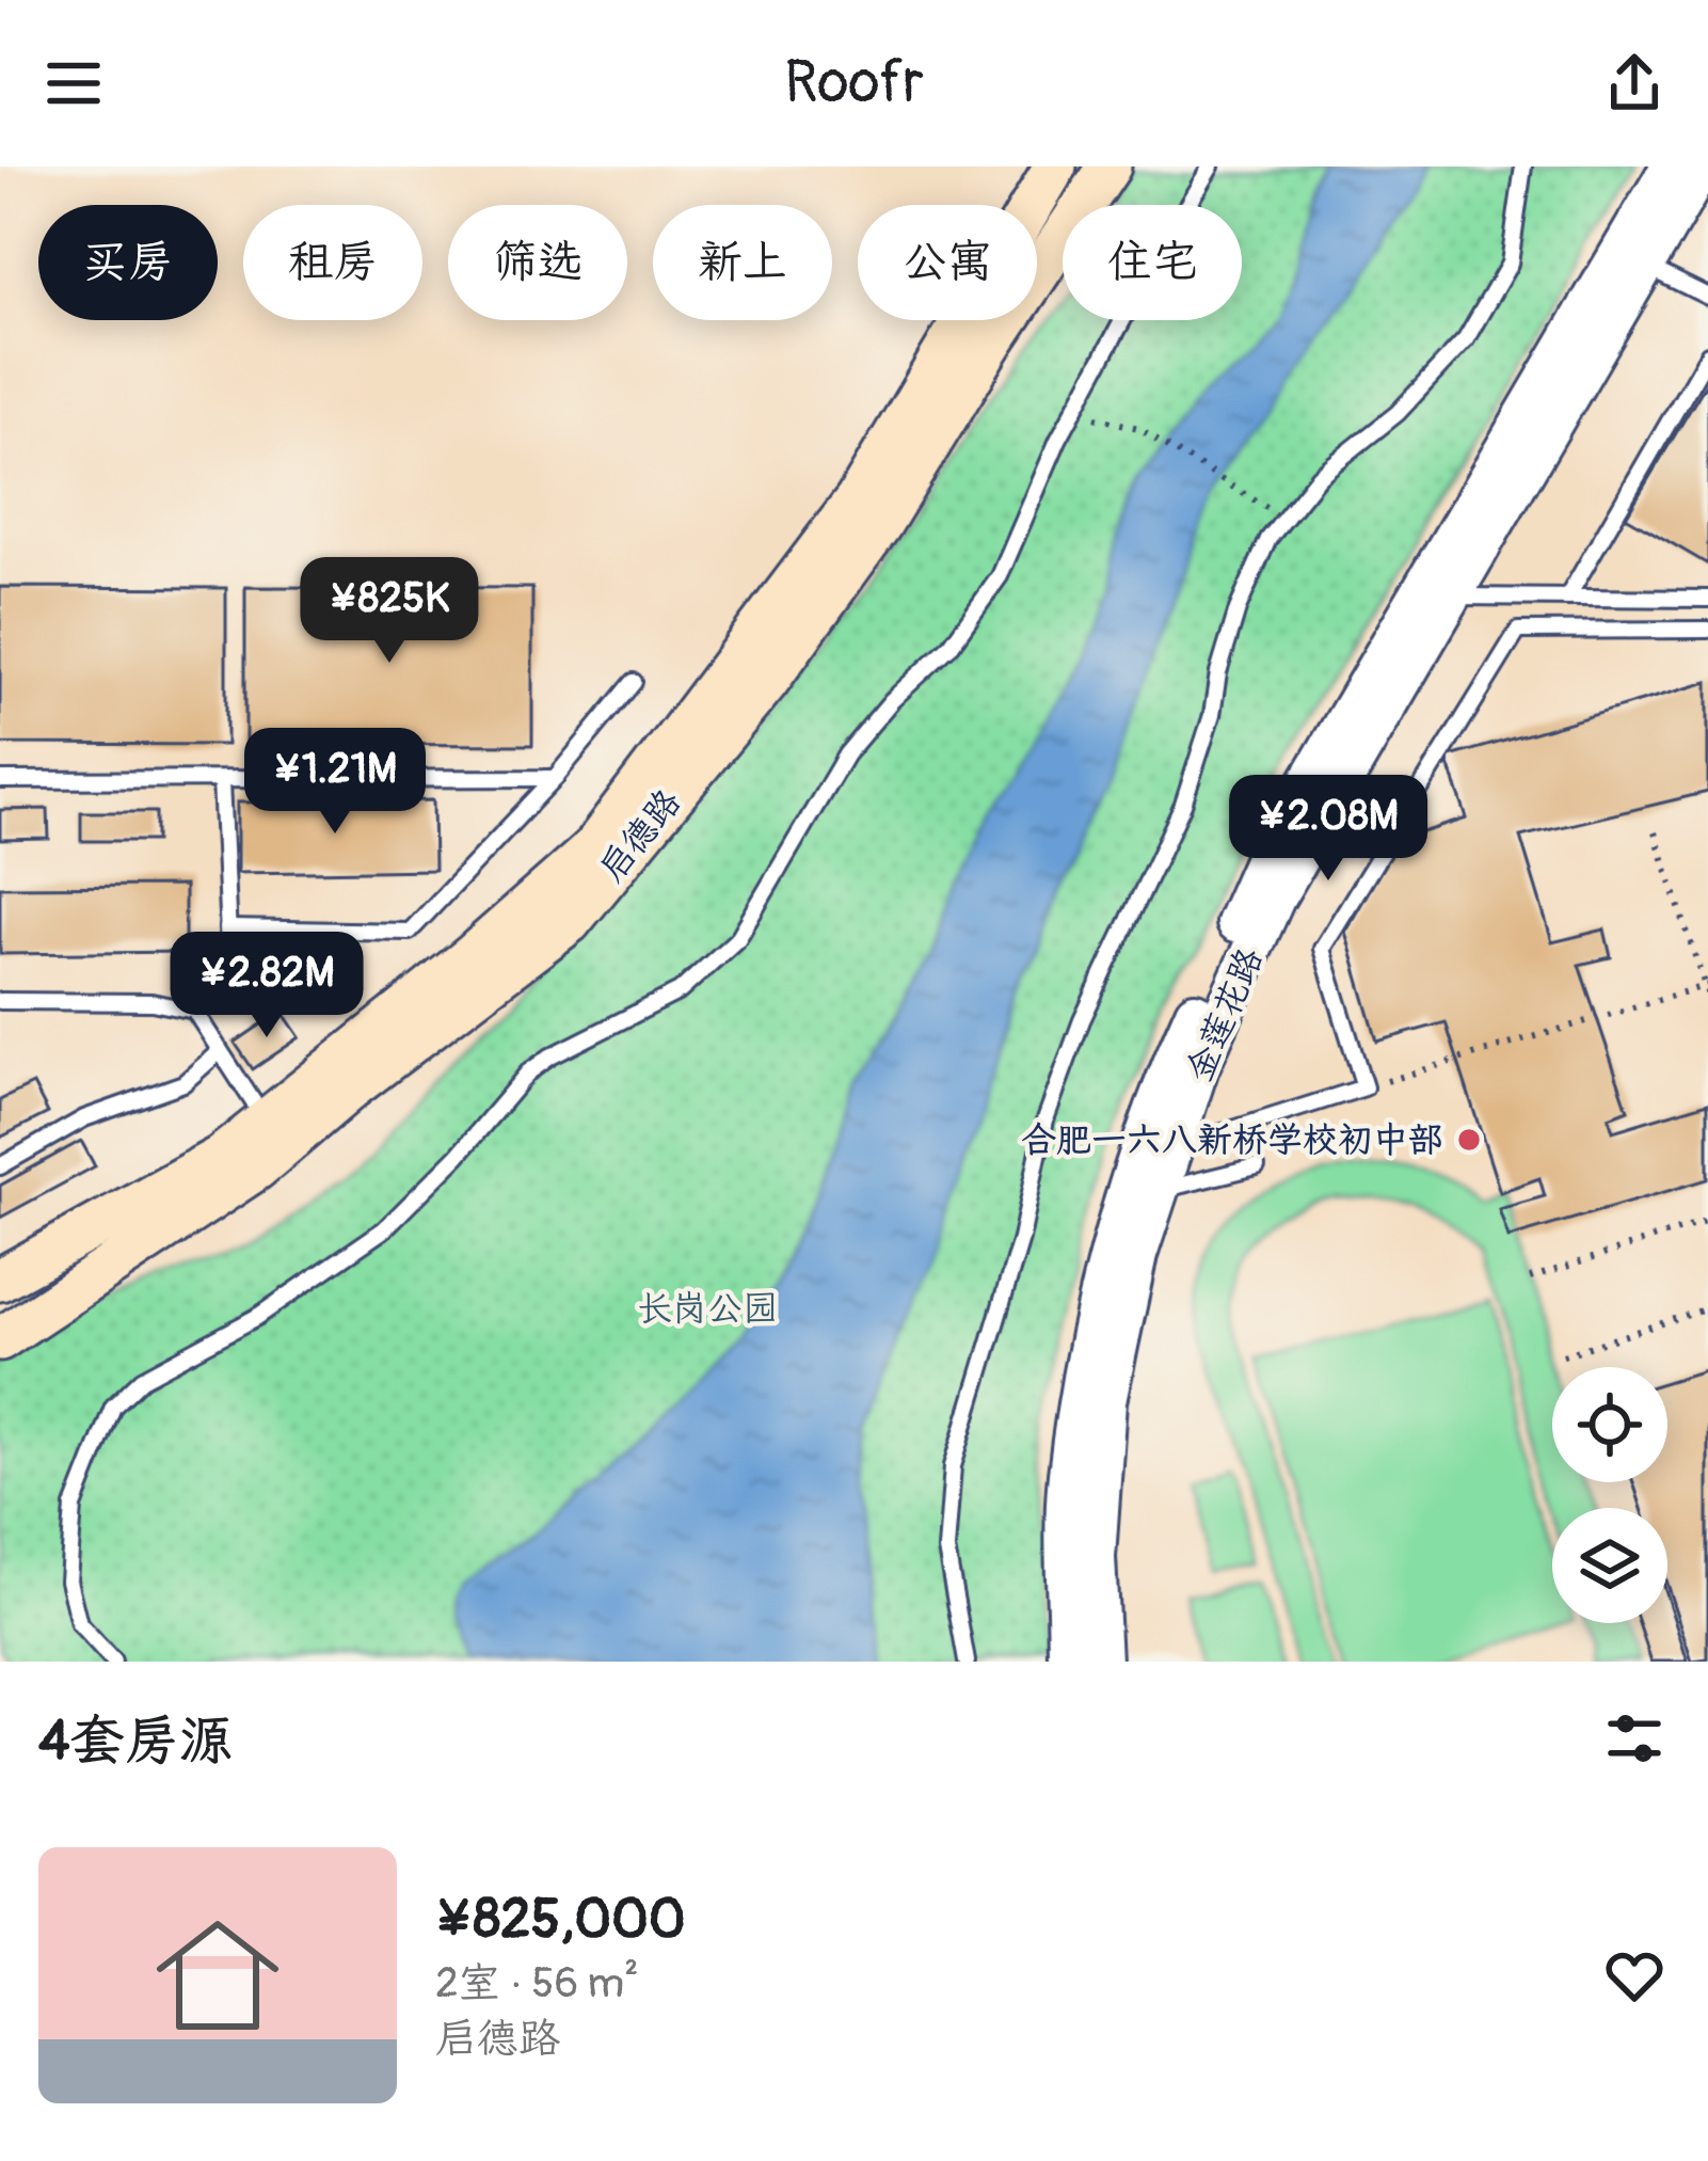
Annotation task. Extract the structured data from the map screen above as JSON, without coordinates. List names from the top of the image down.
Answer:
{
  "streets": {
    "main road": ["启德路"],
    "street": ["金莲花路"]
  },
  "parks": ["长岗公园"],
  "places": ["合肥一六八新桥学校初中部"],
  "page": {
    "header": "Roofr",
    "chip": [
      "买房",
      "租房",
      "筛选",
      "新上",
      "公寓",
      "住宅"
    ],
    "price": [
      "¥825K",
      "¥1.21M",
      "¥2.08M",
      "¥2.82M"
    ],
    "heading": "4套房源",
    "list": [
      {
        "name": "¥825,000",
        "note": "2室 · 56 m² · 启德路"
      }
    ]
  }
}
